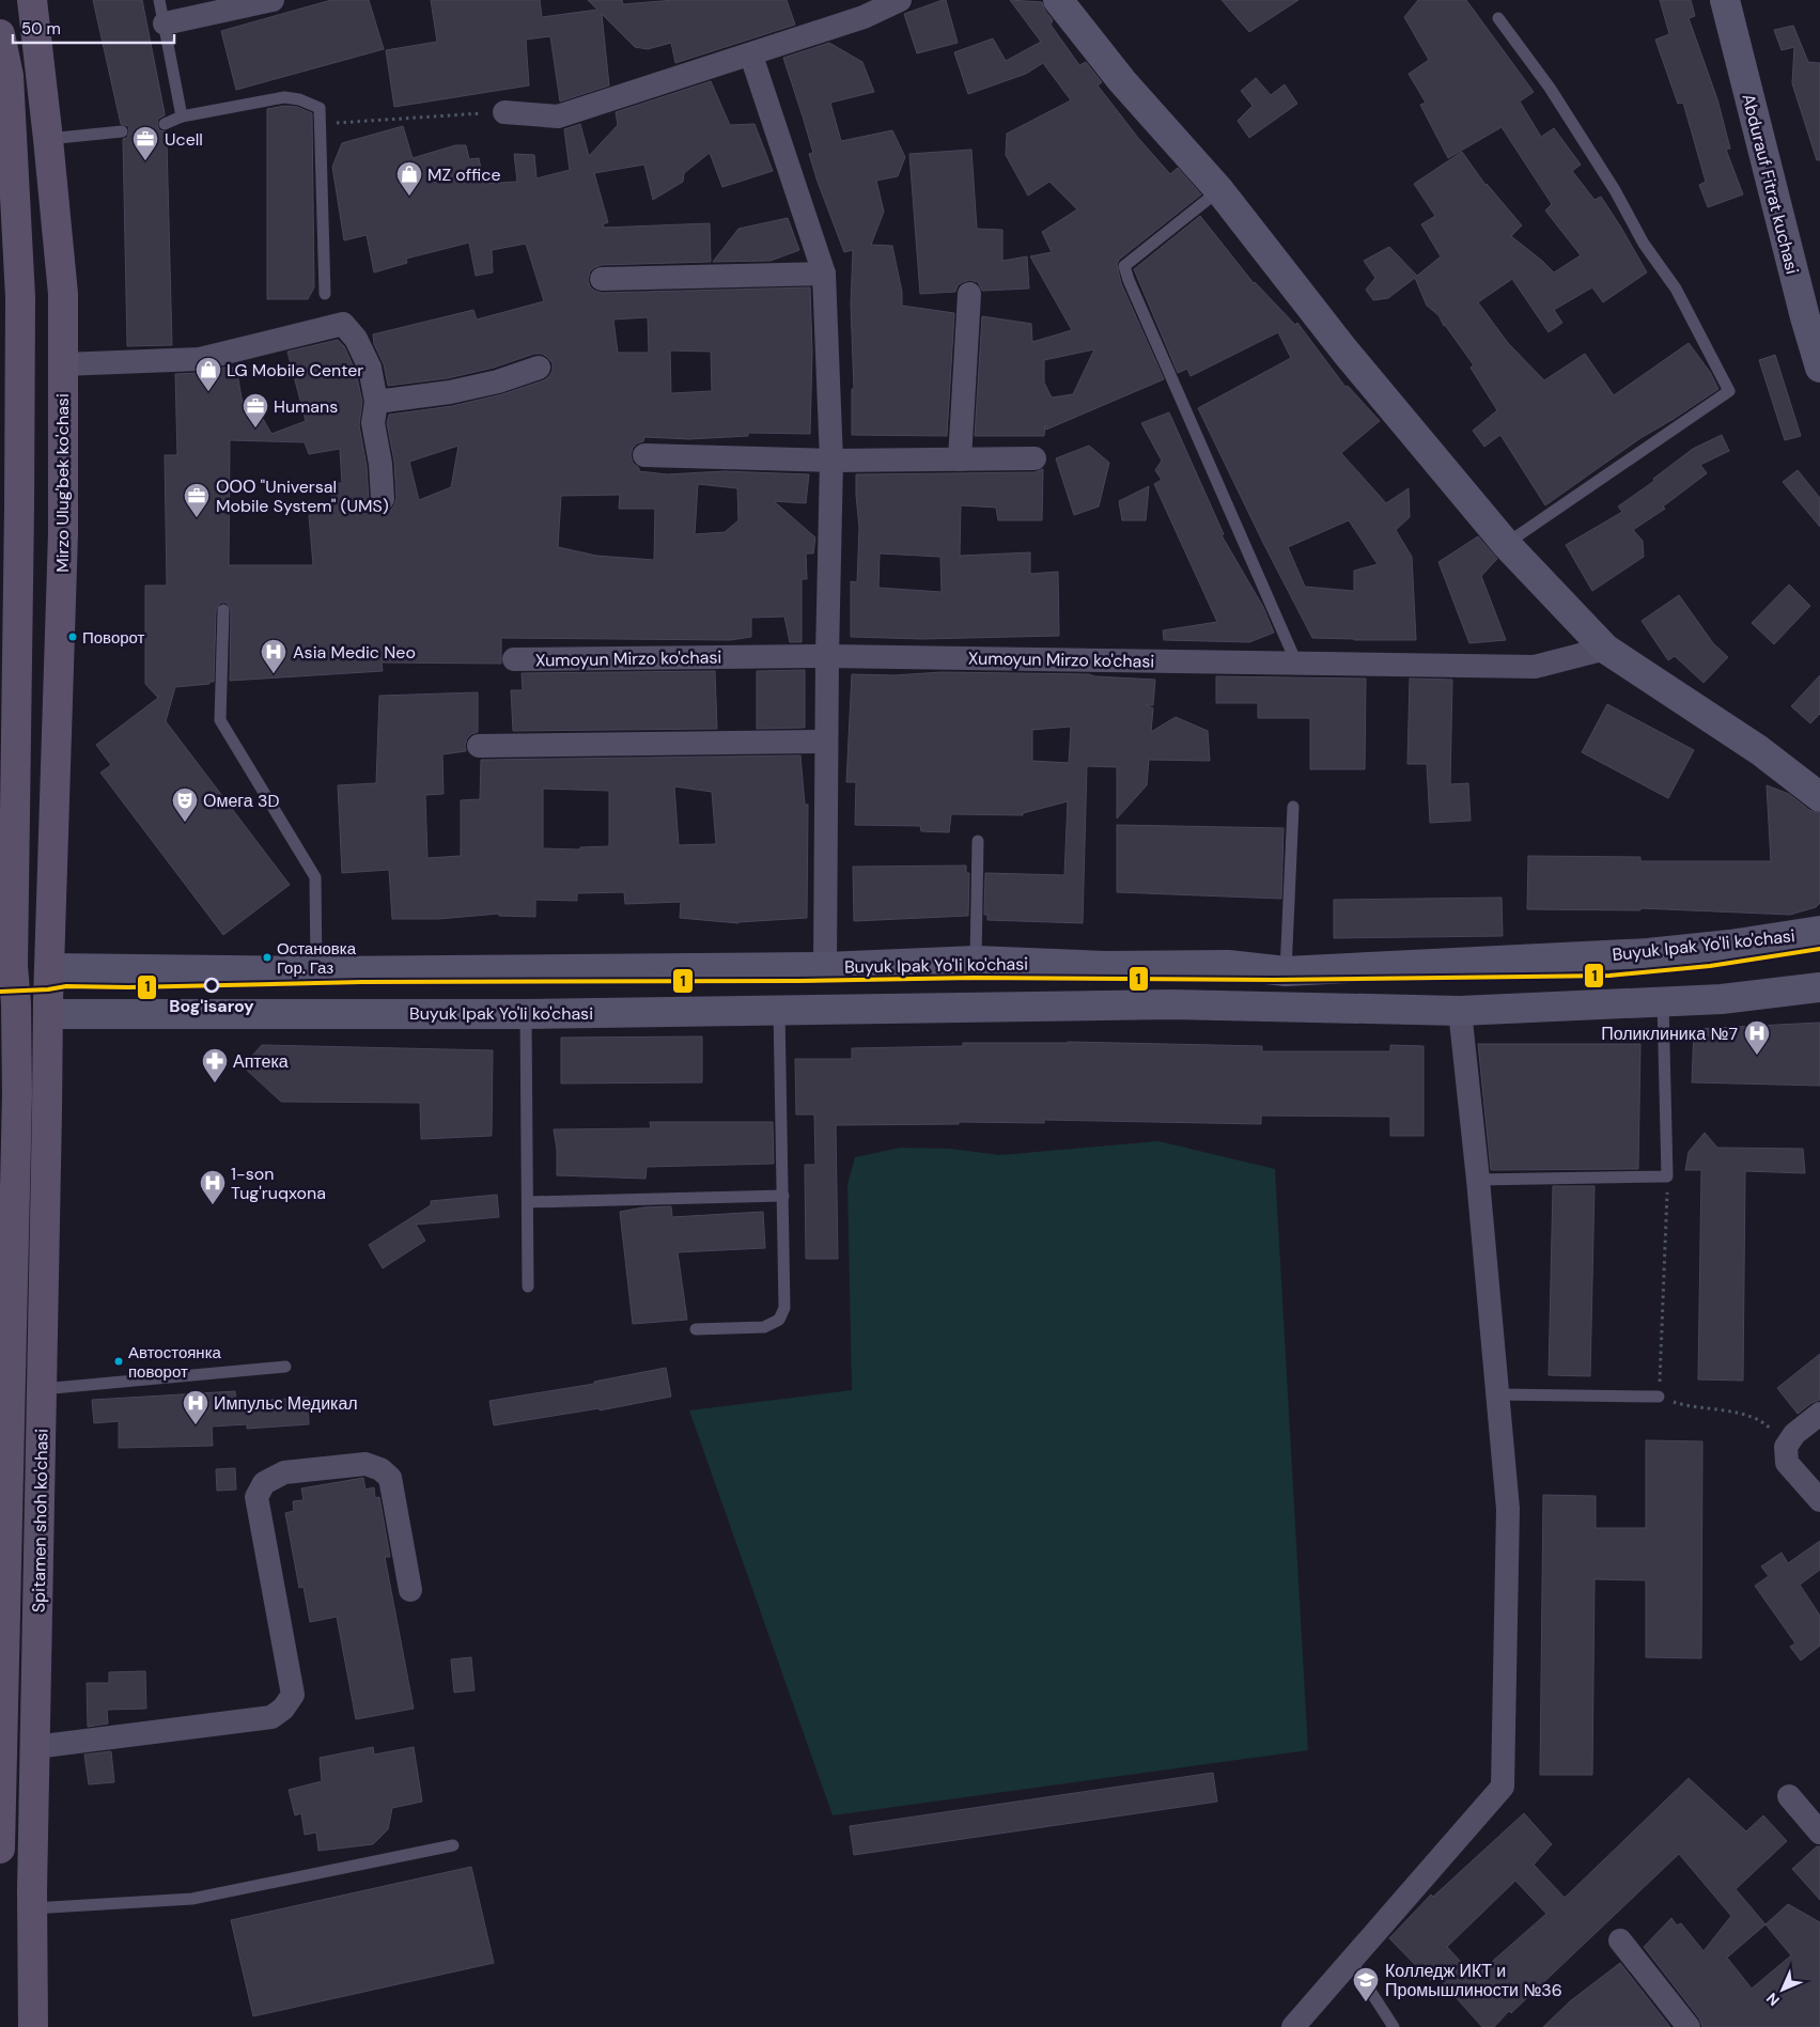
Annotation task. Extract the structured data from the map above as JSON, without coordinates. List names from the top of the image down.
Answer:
{
  "streets": {
    "main road": [
      "Abdurauf Fitrat kuchasi",
      "Mirzo Ulug'bek ko'chasi",
      "Buyuk Ipak Yo'li ko'chasi",
      "Spitamen shoh ko'chasi"
    ],
    "street": ["Xumoyun Mirzo ko'chasi"]
  },
  "crossings": [
    ["Mirzo Ulug'bek ko'chasi", "Buyuk Ipak Yo'li ko'chasi"],
    ["Mirzo Ulug'bek ko'chasi", "Spitamen shoh ko'chasi"],
    ["Buyuk Ipak Yo'li ko'chasi", "Spitamen shoh ko'chasi"]
  ],
  "places": {
    "office": ["Ucell", "Humans", "ООО \"Universal Mobile System\" (UMS)"],
    "shop": ["MZ office", "LG Mobile Center"],
    "other": [
      "Поворот",
      "Остановка Гор. Газ",
      "Bog'isaroy",
      "Автостоянка поворот"
    ],
    "hospital": [
      "Asia Medic Neo",
      "Поликлиника №7",
      "1-son Tug'ruqxona",
      "Импульс Медикал"
    ],
    "theatre": ["Омега 3D"],
    "pharmacy": ["Аптека"],
    "school or university": ["Колледж ИКТ и Промышлиности №36"]
  },
  "lines": ["transit line 1"],
  "scale_bar": "50 m",
  "north": "bottom left"
}
